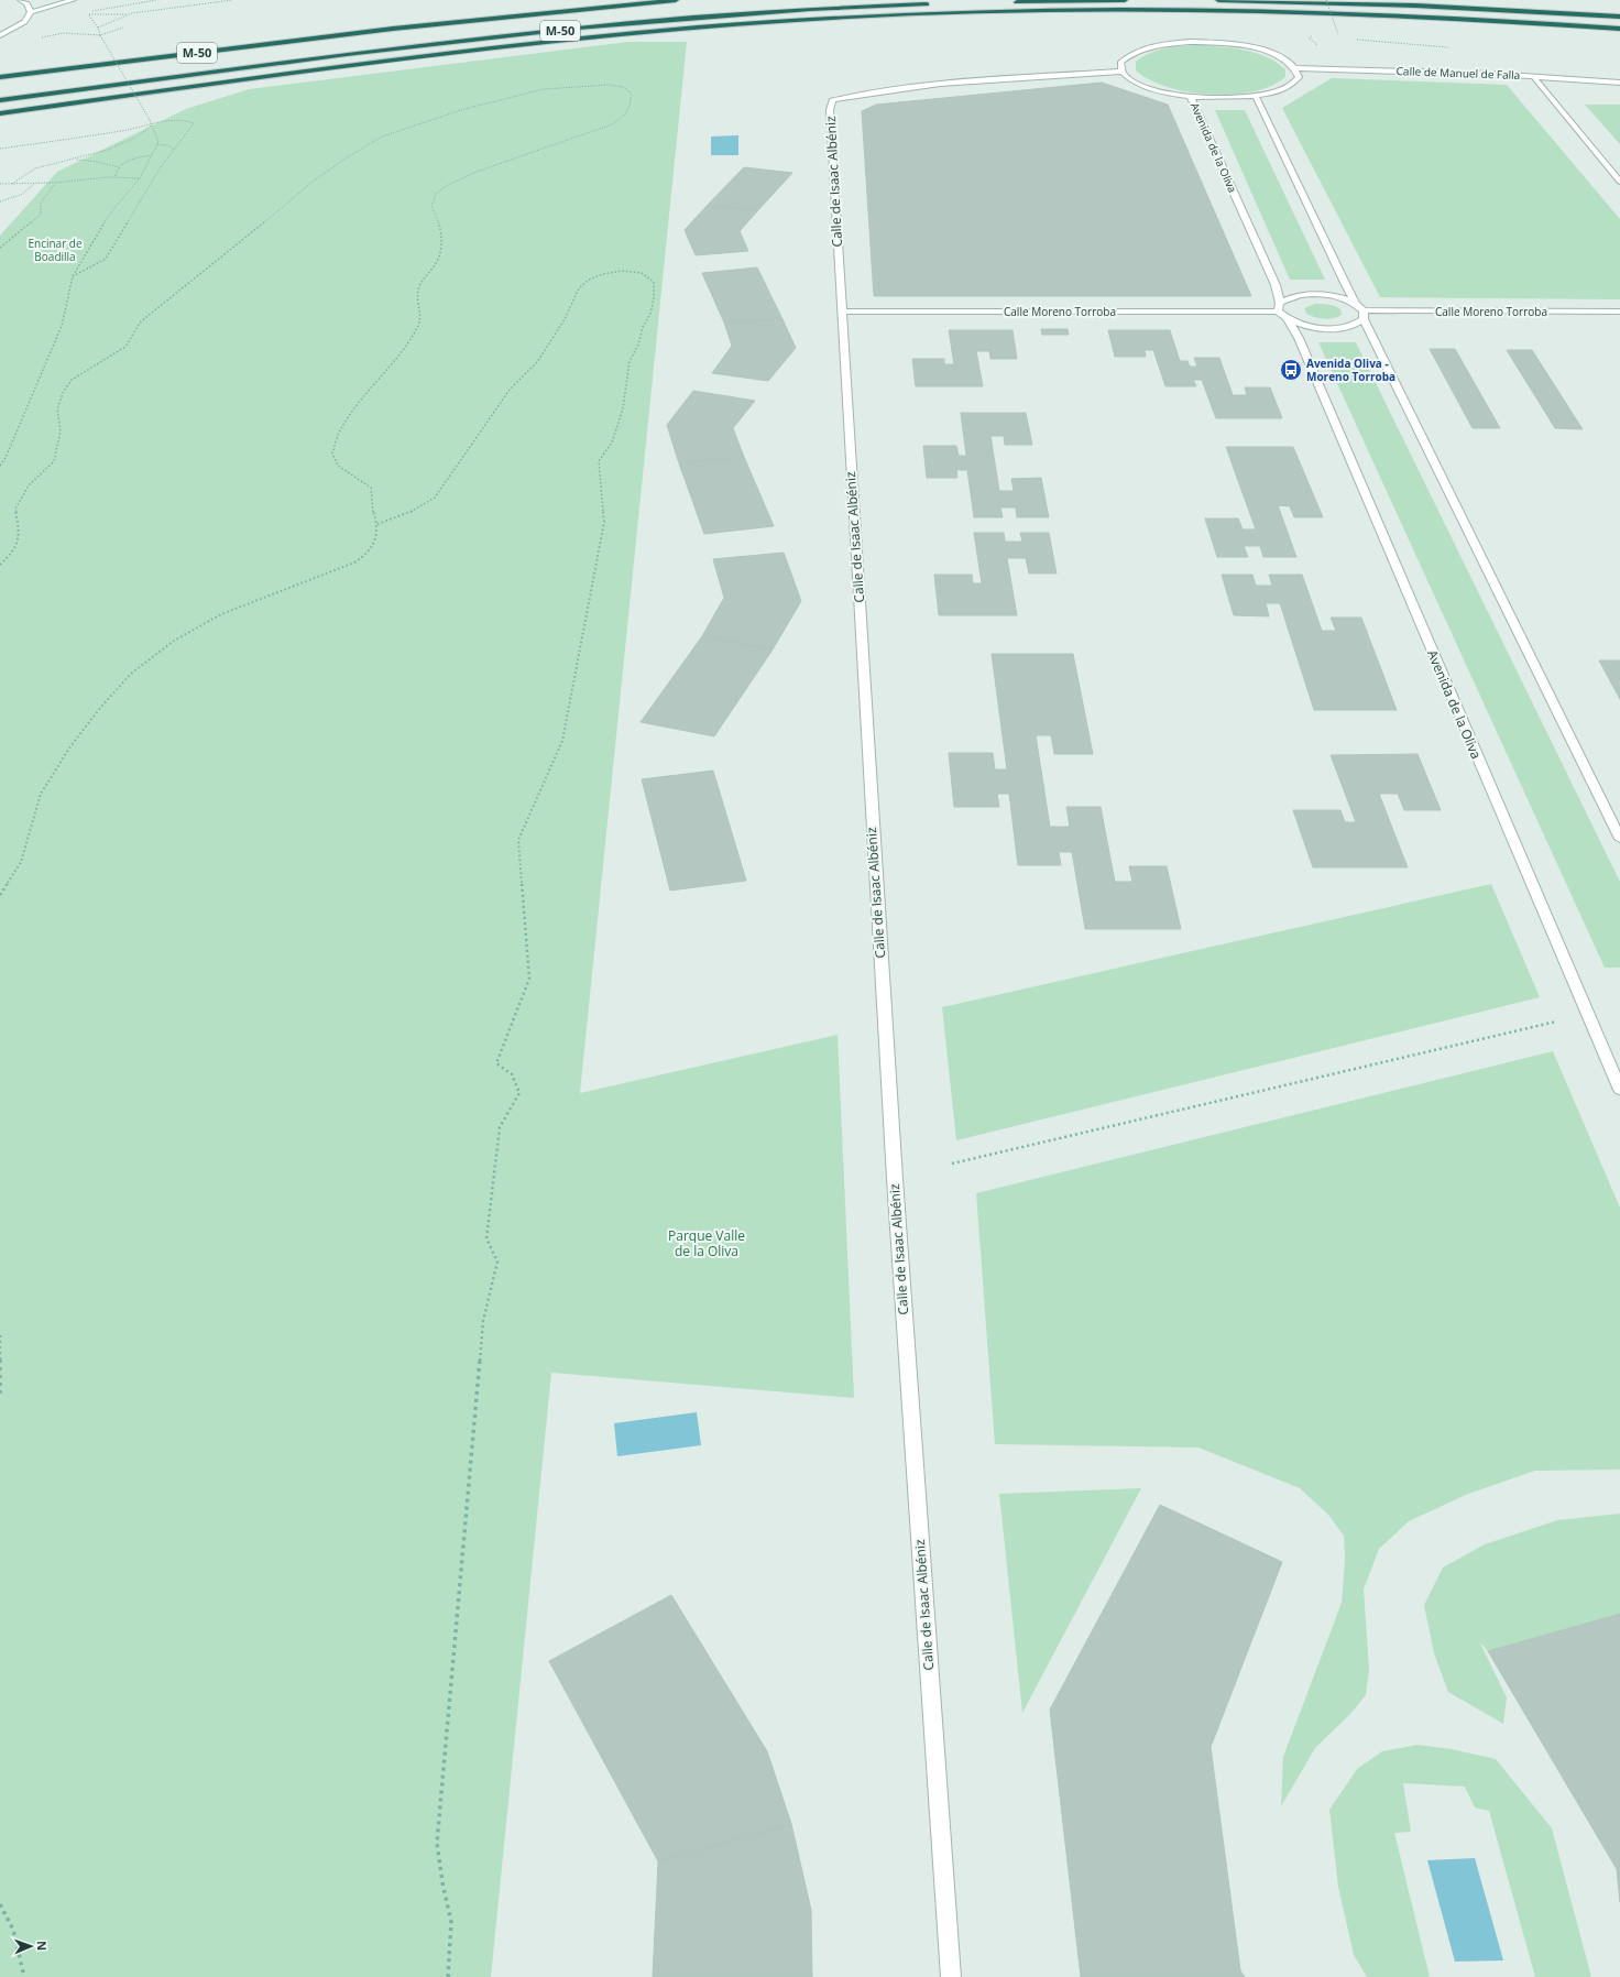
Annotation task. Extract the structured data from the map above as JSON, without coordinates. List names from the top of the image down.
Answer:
{
  "streets": {
    "highway": ["M-50"],
    "street": [
      "Calle de Manuel de Falla",
      "Avenida de la Oliva",
      "Calle de Isaac Albéniz",
      "Calle Moreno Torroba"
    ]
  },
  "crossings": [
    ["Avenida de la Oliva", "Calle de Isaac Albéniz"],
    ["Avenida de la Oliva", "Calle Moreno Torroba"],
    ["Calle de Isaac Albéniz", "Calle Moreno Torroba"]
  ],
  "parks": ["Encinar de Boadilla", "Parque Valle de la Oliva"],
  "places": {
    "bus stop": ["Avenida Oliva - Moreno Torroba"]
  },
  "north": "right"
}
